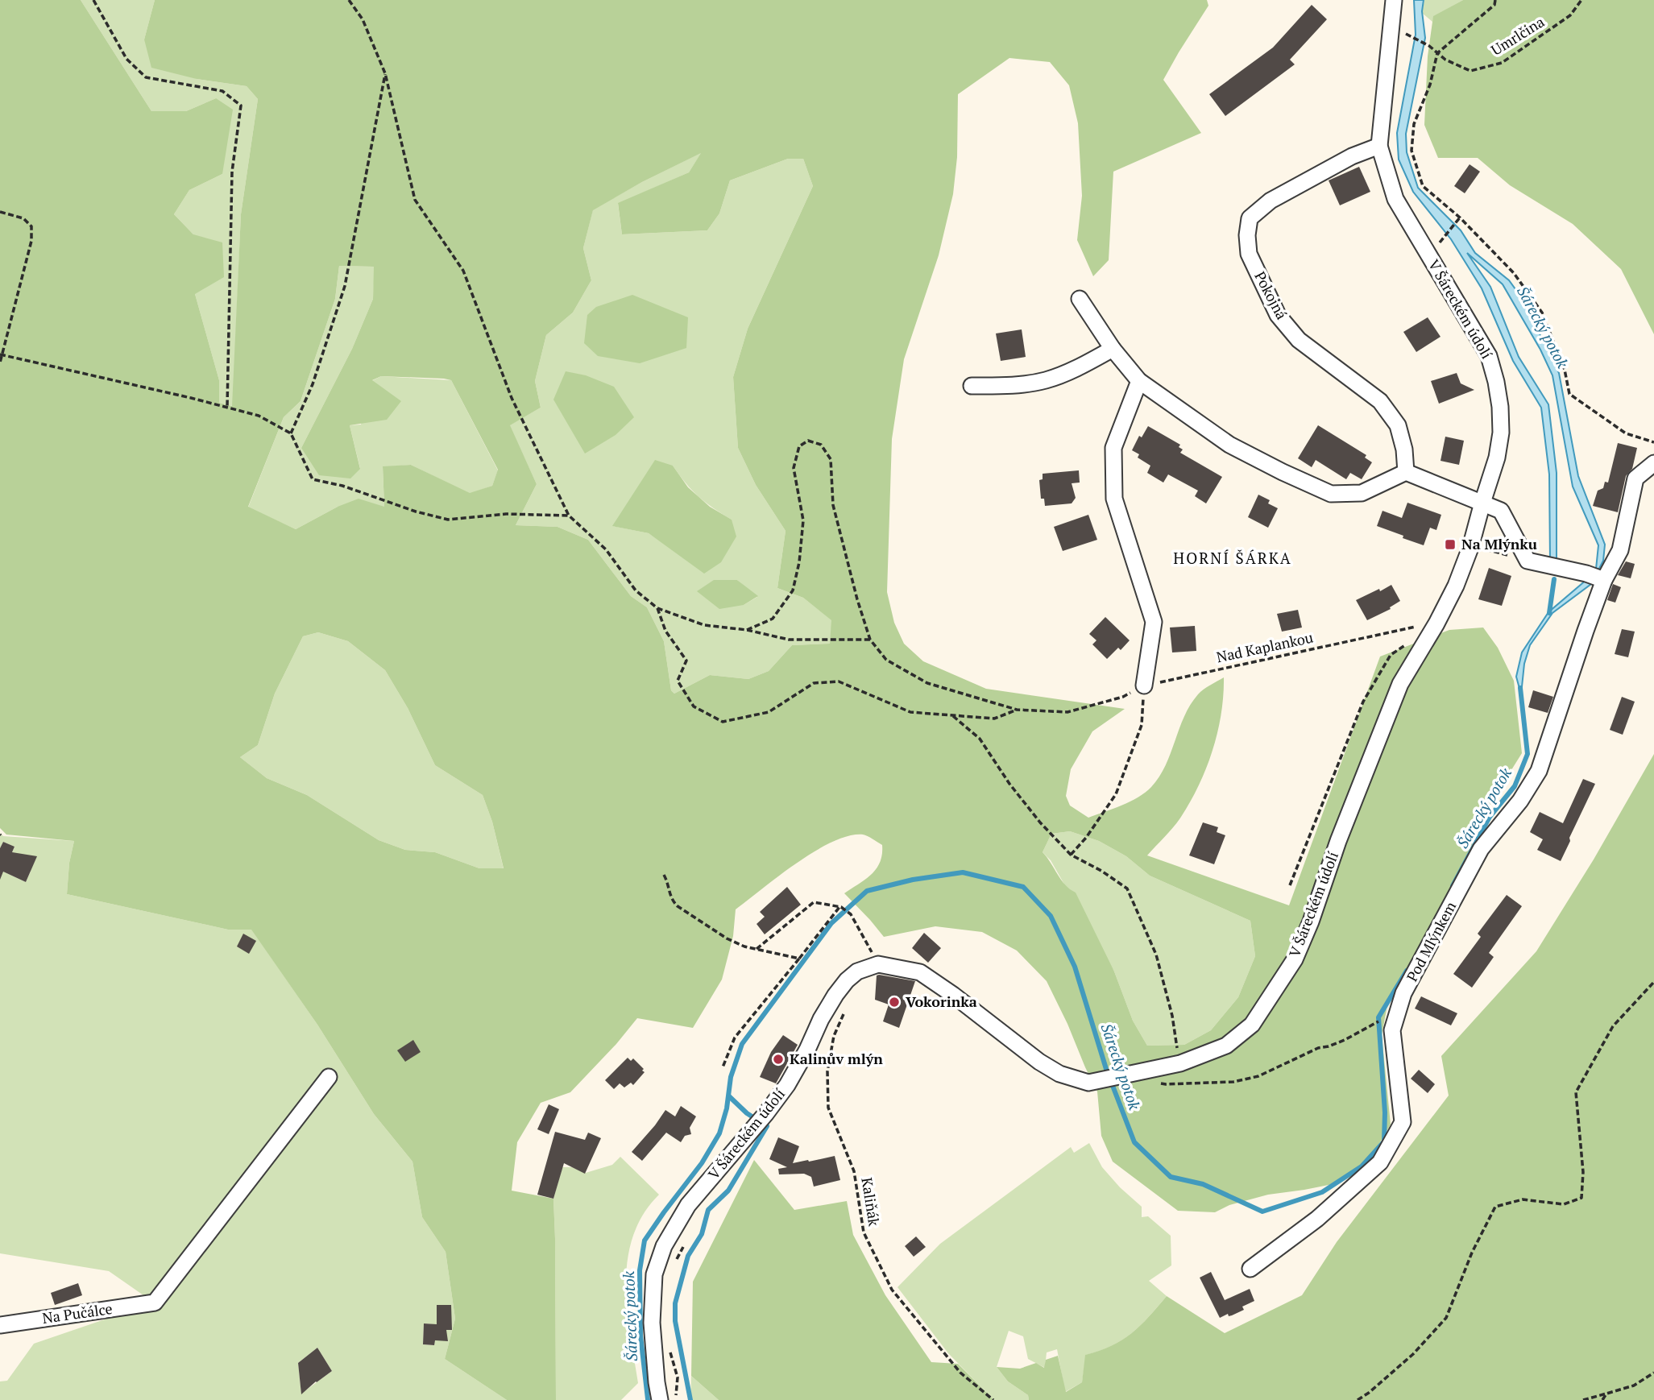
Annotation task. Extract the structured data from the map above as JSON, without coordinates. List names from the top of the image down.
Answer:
{
  "streets": {
    "street": [
      "Pokojná",
      "V Šáreckém údolí",
      "Pod Mlýnkem",
      "Na Pučálce"
    ],
    "path": ["Umrlčina", "Nad Kaplankou", "Kaliňák"]
  },
  "crossings": [
    ["Pokojná", "V Šáreckém údolí"],
    ["V Šáreckém údolí", "Nad Kaplankou"]
  ],
  "districts": ["HORNÍ ŠÁRKA"],
  "water": ["Šárecký potok"],
  "places": {
    "transit": ["Na Mlýnku"],
    "other": ["Vokorinka", "Kalinův mlýn"]
  }
}
